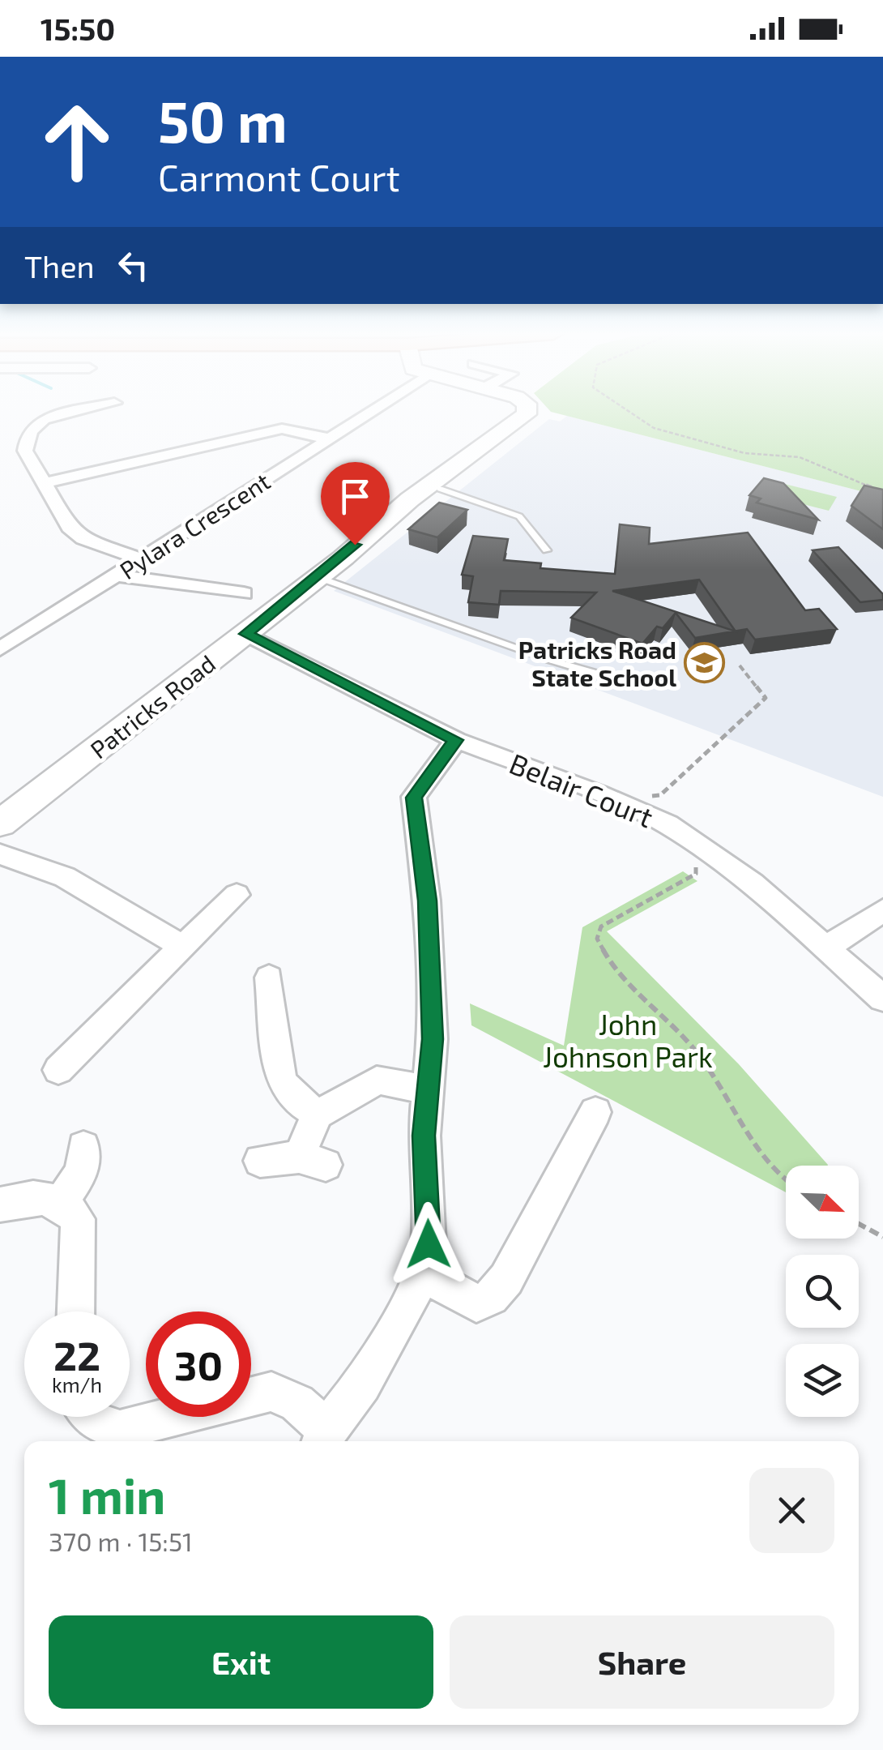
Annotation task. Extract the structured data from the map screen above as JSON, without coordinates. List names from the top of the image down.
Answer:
{
  "streets": {
    "main road": ["Patricks Road"],
    "street": ["Pylara Crescent", "Belair Court"]
  },
  "crossings": [
    ["Patricks Road", "Belair Court"]
  ],
  "parks": ["John Johnson Park"],
  "places": {
    "school or university": ["Patricks Road State School"]
  },
  "north": "bottom right",
  "page": {
    "status": "15:50",
    "turn": ["50 m", "Carmont Court"],
    "then": "Then",
    "speed": "22 km/h",
    "limit": "30",
    "heading": ["1 min", "370 m · 15:51"],
    "buttons": ["Exit", "Share"]
  }
}
